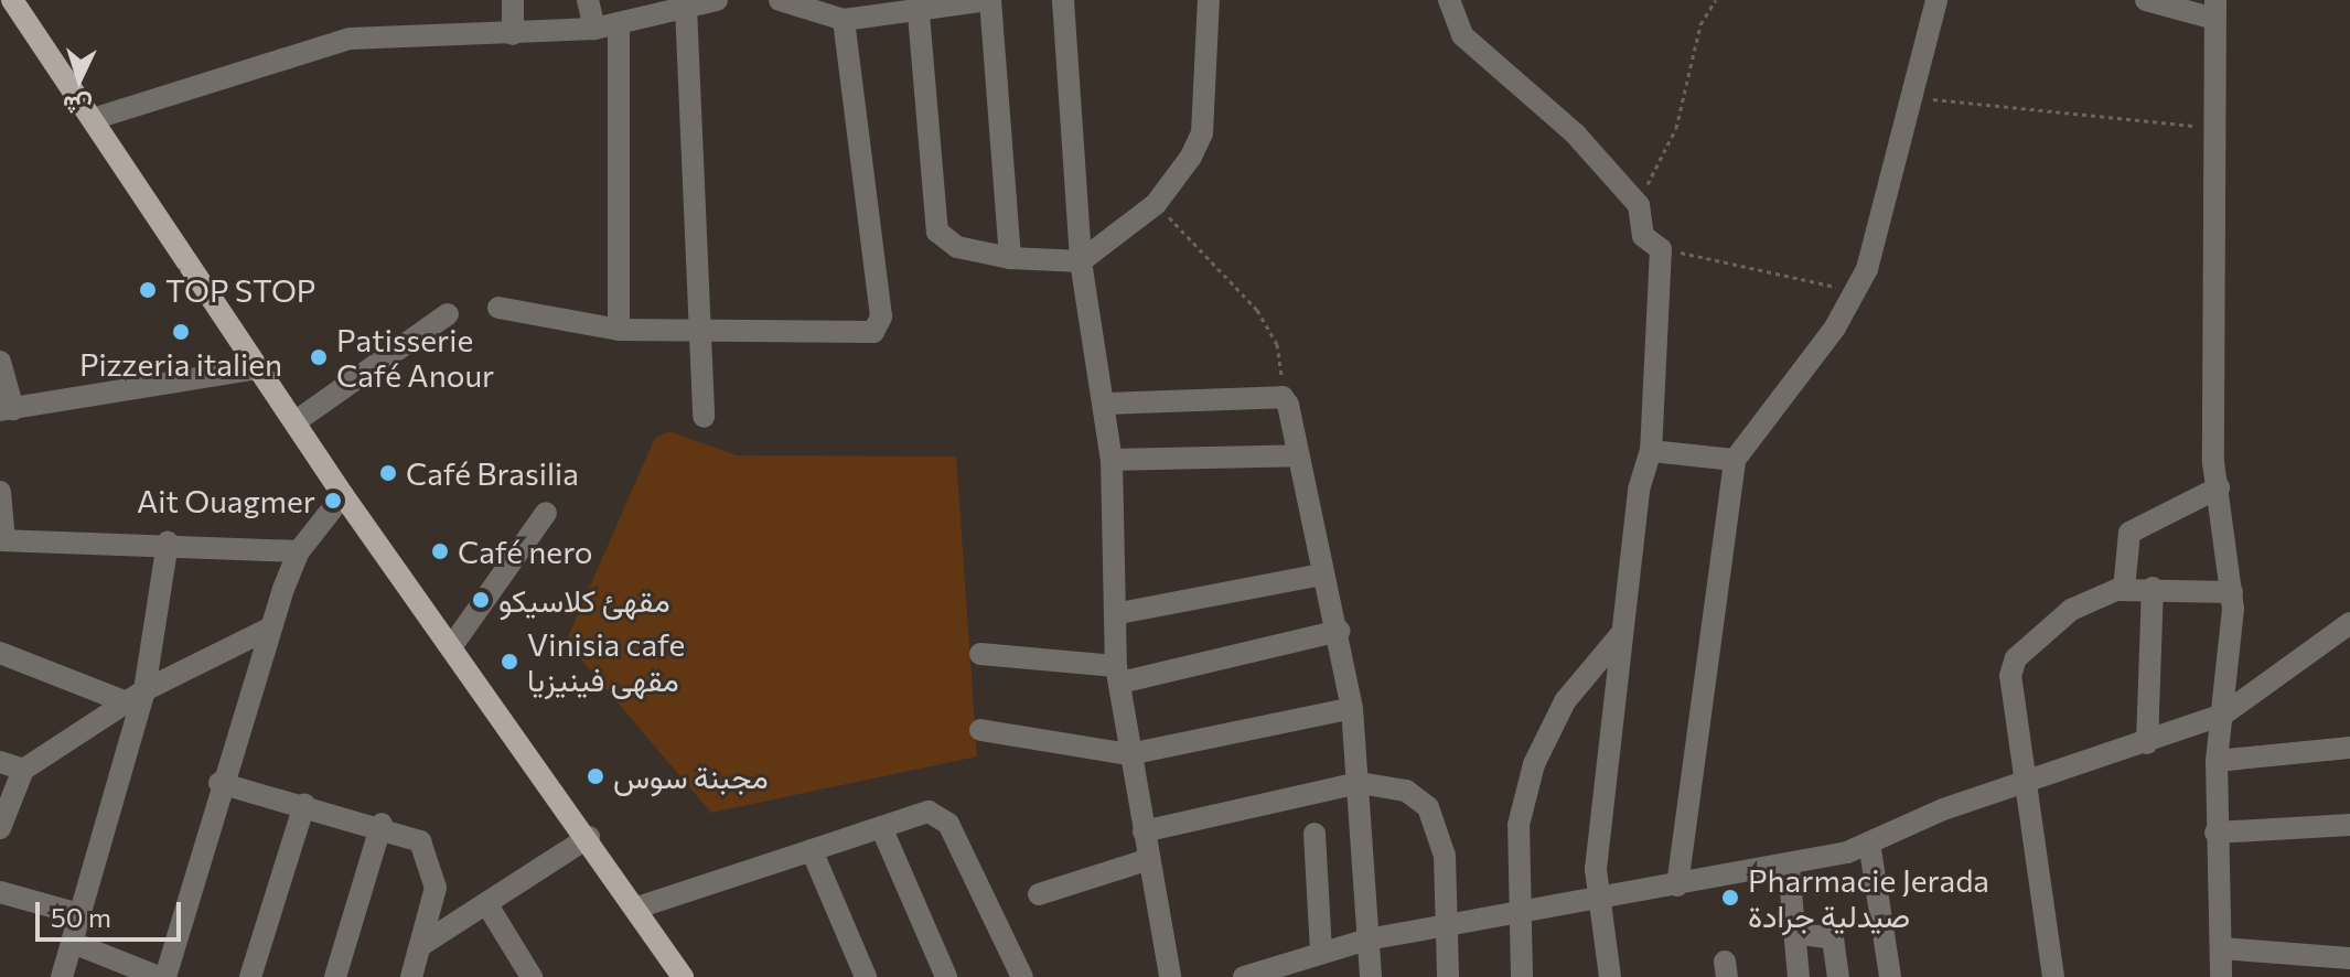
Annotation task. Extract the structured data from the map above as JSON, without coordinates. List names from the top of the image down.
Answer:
{
  "places": [
    "TOP STOP",
    "Pizzeria italien",
    "Patisserie Café Anour",
    "Café Brasilia",
    "Ait Ouagmer",
    "Café nero",
    "مقهئ كلاسيكو",
    "Vinisia cafe مقهى فينيزيا",
    "مجبنة سوس",
    "Pharmacie Jerada صيدلية جرادة"
  ],
  "scale_bar": "50 m",
  "north": "bottom"
}
